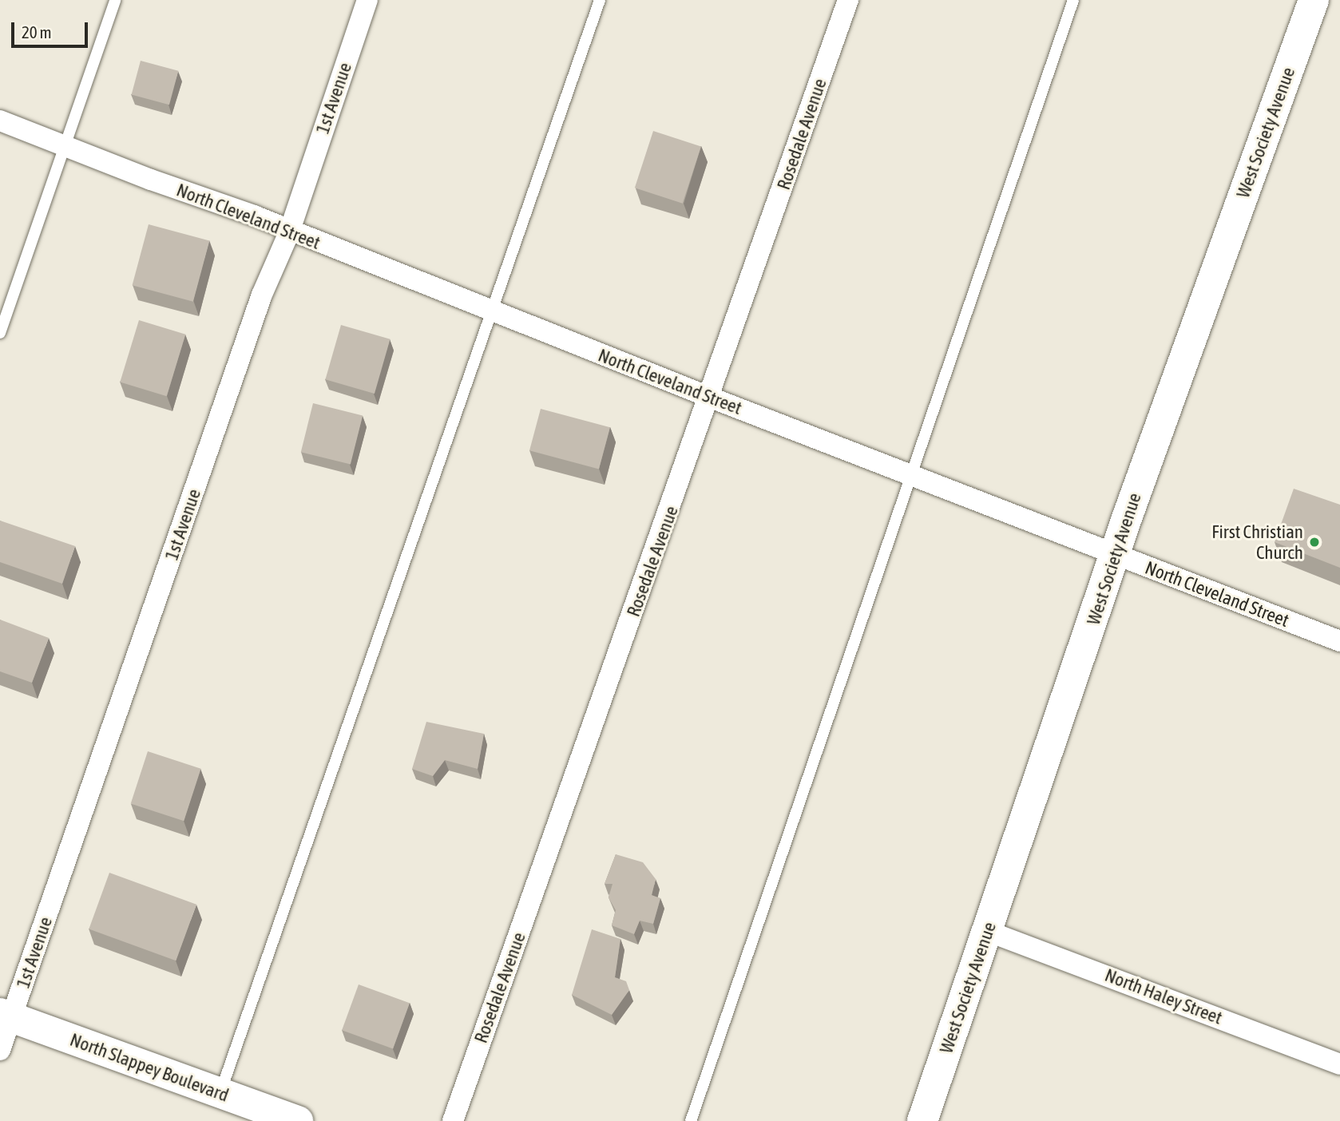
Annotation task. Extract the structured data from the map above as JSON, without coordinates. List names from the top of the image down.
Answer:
{
  "streets": {
    "street": [
      "1st Avenue",
      "West Society Avenue",
      "Rosedale Avenue",
      "North Cleveland Street",
      "North Haley Street",
      "North Slappey Boulevard"
    ]
  },
  "crossings": [
    ["1st Avenue", "North Cleveland Street"],
    ["1st Avenue", "North Slappey Boulevard"],
    ["West Society Avenue", "North Cleveland Street"],
    ["West Society Avenue", "North Haley Street"],
    ["Rosedale Avenue", "North Cleveland Street"]
  ],
  "places": ["First Christian Church"],
  "scale_bar": "20 m"
}
